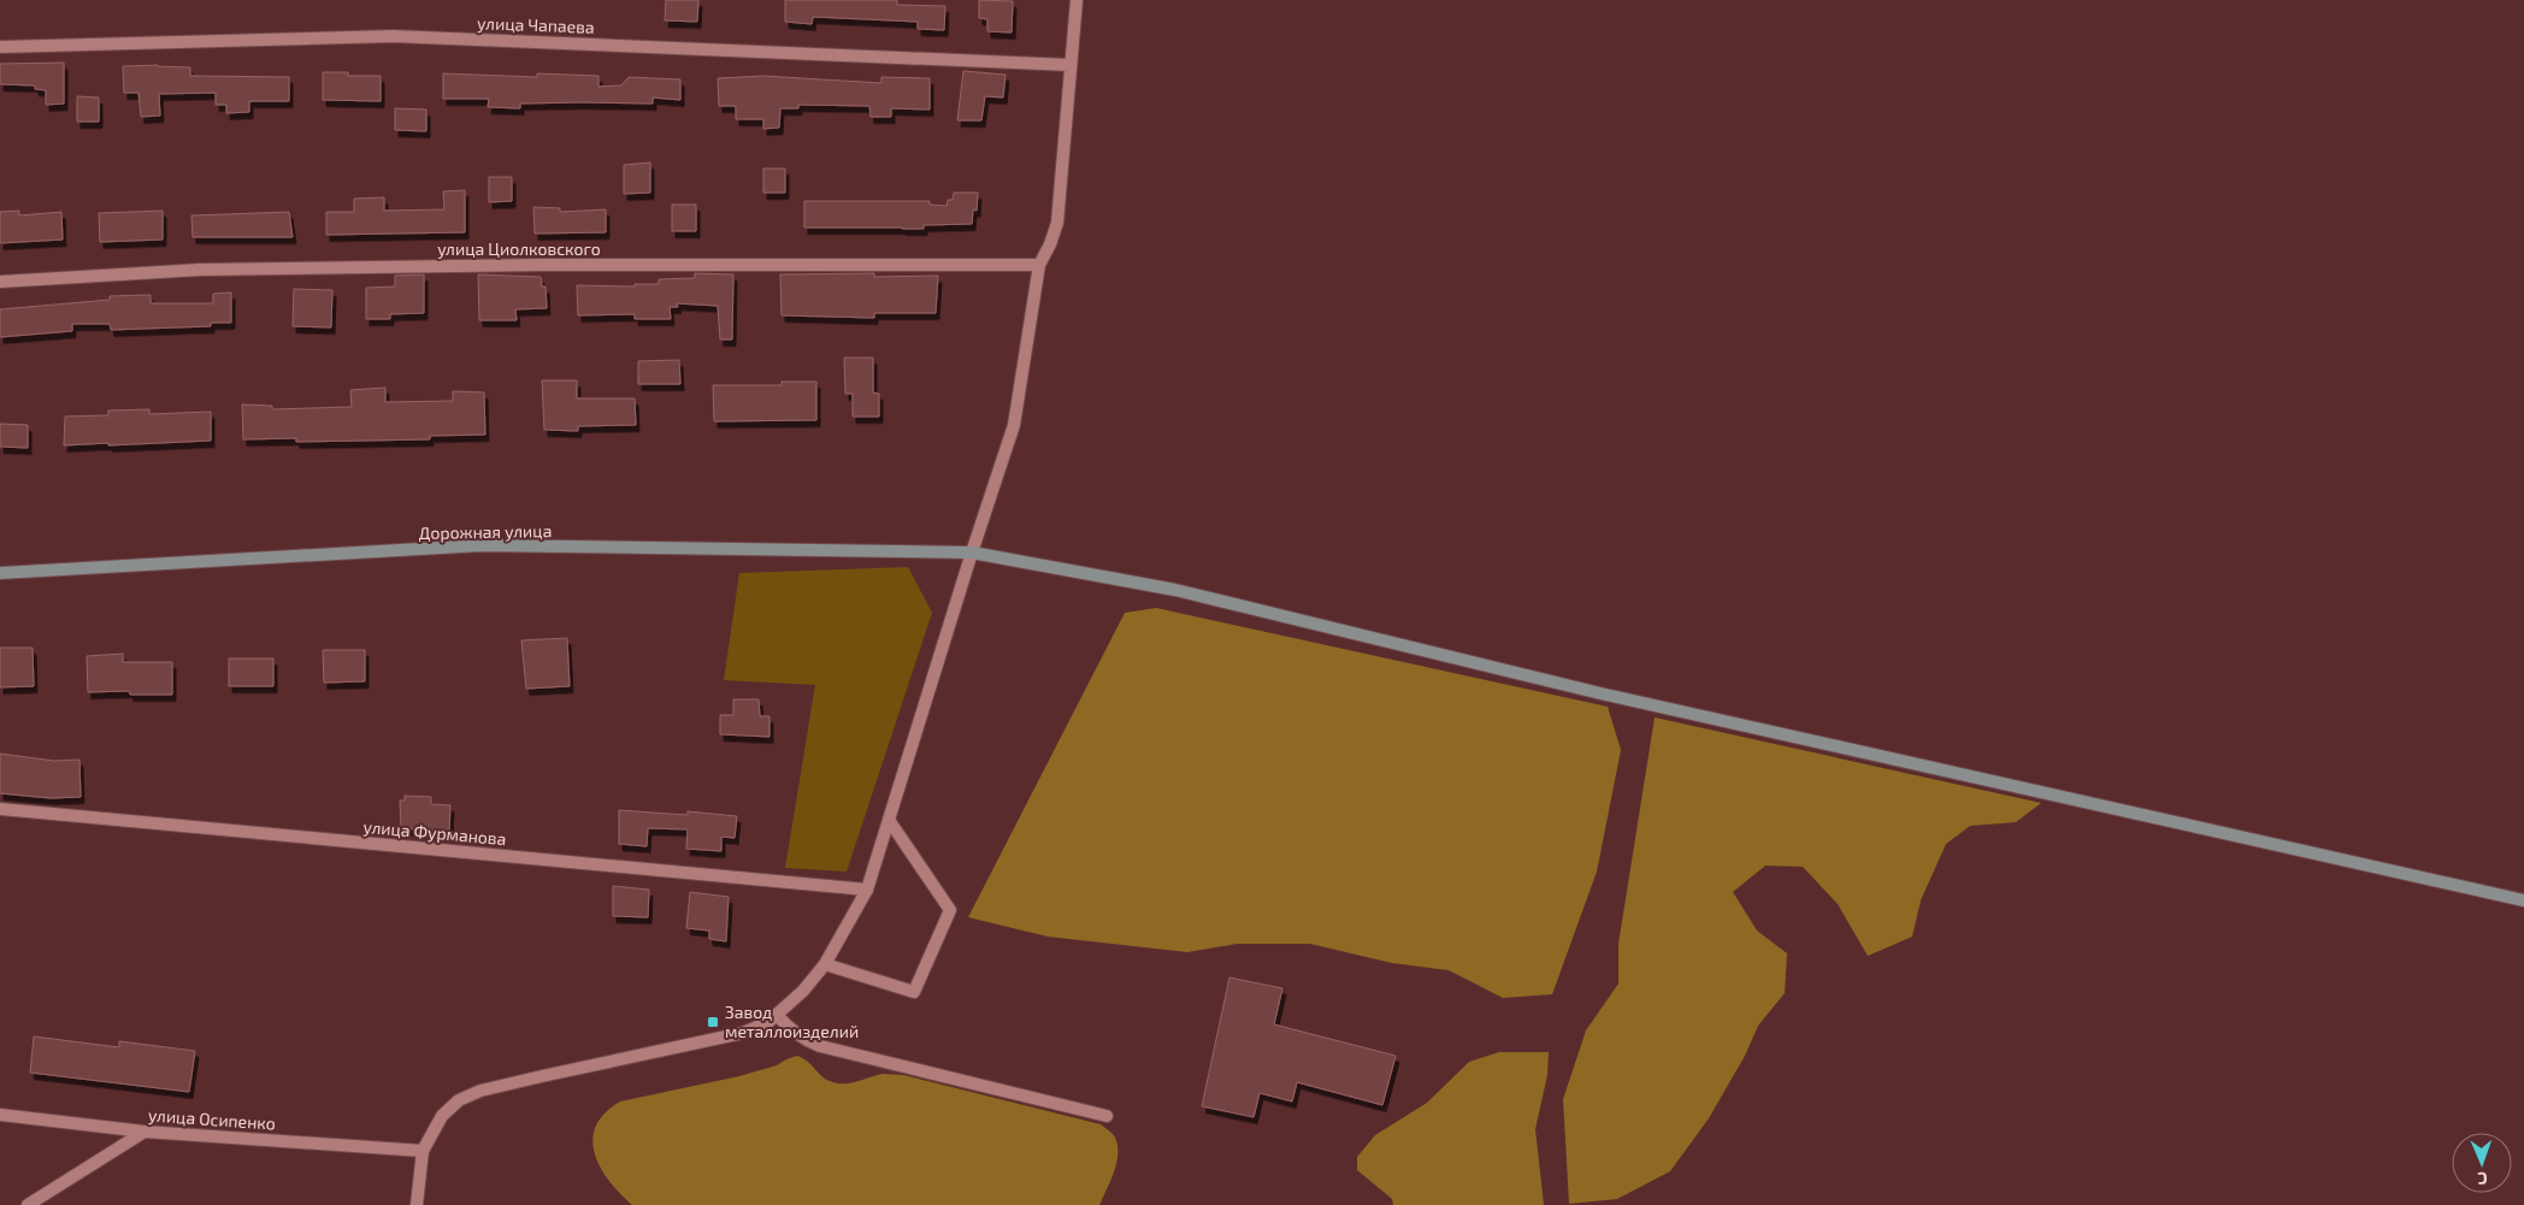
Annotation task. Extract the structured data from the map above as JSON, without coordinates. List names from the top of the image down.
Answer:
{
  "streets": {
    "main road": ["Дорожная улица"],
    "street": [
      "улица Чапаева",
      "улица Циолковского",
      "улица Фурманова",
      "улица Осипенко"
    ]
  },
  "places": {
    "transit": ["Завод металлоизделий"]
  },
  "north": "bottom"
}
